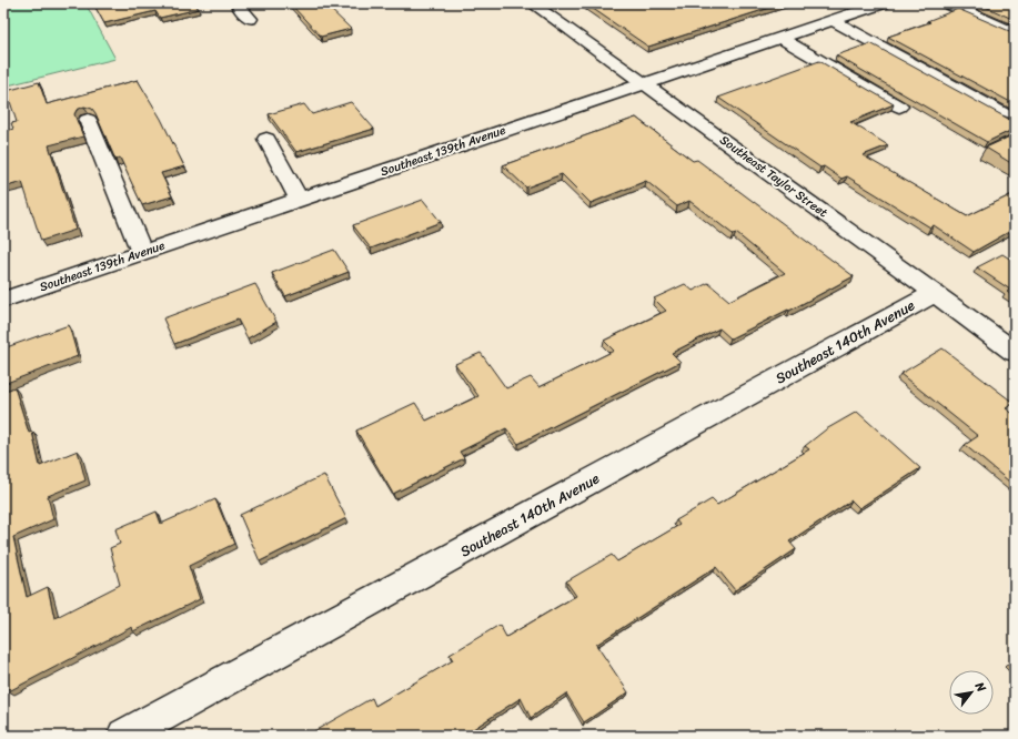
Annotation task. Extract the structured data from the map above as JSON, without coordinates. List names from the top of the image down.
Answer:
{
  "streets": {
    "street": ["Southeast 139th Avenue", "Southeast Taylor Street", "Southeast 140th Avenue"]
  },
  "crossings": [
    ["Southeast 139th Avenue", "Southeast Taylor Street"],
    ["Southeast Taylor Street", "Southeast 140th Avenue"]
  ],
  "north": "top right"
}
